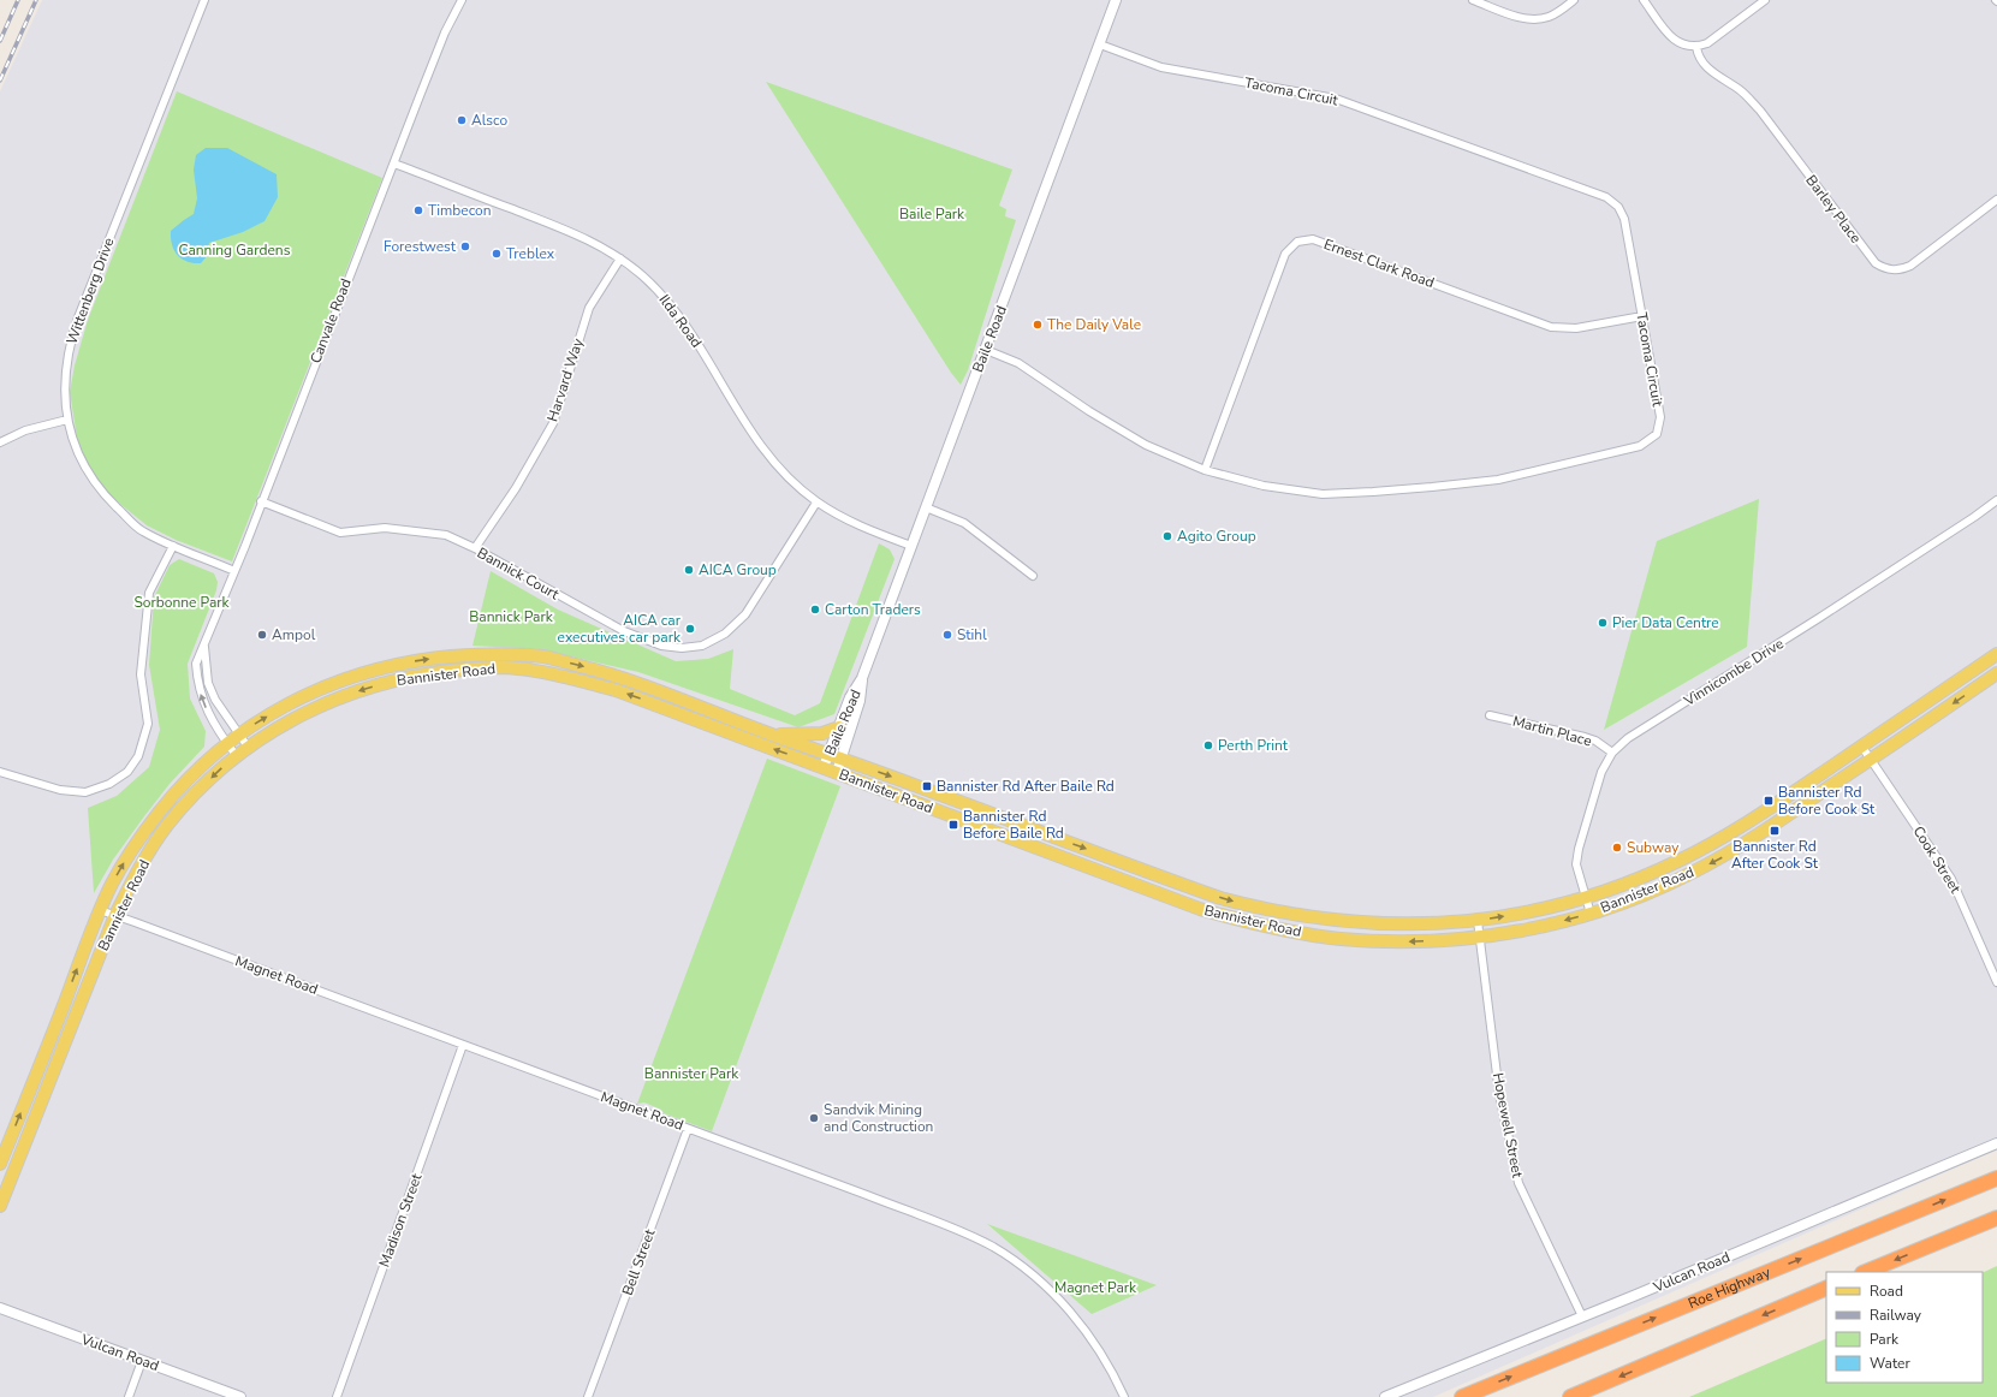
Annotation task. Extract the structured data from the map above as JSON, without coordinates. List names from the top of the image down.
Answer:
{
  "streets": {
    "highway": ["Roe Highway"],
    "main road": ["Bannister Road"],
    "street": [
      "Tacoma Circuit",
      "Barley Place",
      "Ernest Clark Road",
      "Wittenberg Drive",
      "Canvale Road",
      "Ilda Road",
      "Baile Road",
      "Harvard Way",
      "Bannick Court",
      "Vinnicombe Drive",
      "Martin Place",
      "Cook Street",
      "Magnet Road",
      "Hopewell Street",
      "Madison Street",
      "Bell Street",
      "Vulcan Road"
    ]
  },
  "crossings": [
    ["Tacoma Circuit", "Ernest Clark Road"],
    ["Tacoma Circuit", "Baile Road"],
    ["Wittenberg Drive", "Canvale Road"],
    ["Canvale Road", "Ilda Road"],
    ["Canvale Road", "Bannick Court"],
    ["Canvale Road", "Bannister Road"],
    ["Ilda Road", "Baile Road"],
    ["Ilda Road", "Harvard Way"],
    ["Ilda Road", "Bannick Court"],
    ["Baile Road", "Bannister Road"],
    ["Harvard Way", "Bannick Court"],
    ["Vinnicombe Drive", "Bannister Road"],
    ["Vinnicombe Drive", "Martin Place"],
    ["Bannister Road", "Cook Street"],
    ["Bannister Road", "Magnet Road"],
    ["Bannister Road", "Hopewell Street"],
    ["Magnet Road", "Madison Street"],
    ["Magnet Road", "Bell Street"],
    ["Hopewell Street", "Vulcan Road"]
  ],
  "parks": [
    "Baile Park",
    "Canning Gardens",
    "Sorbonne Park",
    "Bannick Park",
    "Bannister Park",
    "Magnet Park"
  ],
  "places": {
    "other": [
      "Alsco",
      "Timbecon",
      "Forestwest",
      "Treblex",
      "The Daily Vale",
      "Agito Group",
      "AICA Group",
      "Carton Traders",
      "Pier Data Centre",
      "AICA car executives car park",
      "Ampol",
      "Stihl",
      "Perth Print",
      "Subway",
      "Sandvik Mining and Construction"
    ],
    "transit": [
      "Bannister Rd After Baile Rd",
      "Bannister Rd Before Cook St",
      "Bannister Rd Before Baile Rd",
      "Bannister Rd After Cook St"
    ]
  },
  "legend": [
    "Road",
    "Railway",
    "Park",
    "Water"
  ]
}
